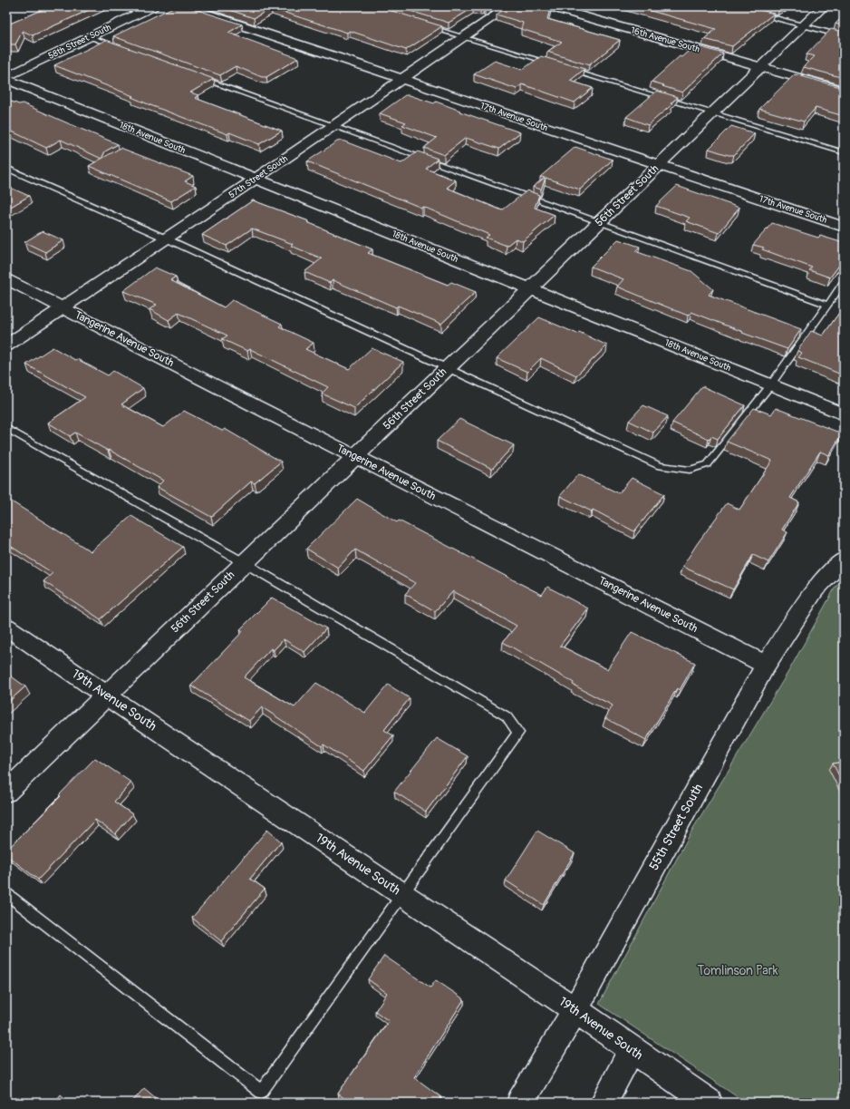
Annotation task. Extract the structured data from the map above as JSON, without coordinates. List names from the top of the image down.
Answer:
{
  "streets": {
    "street": [
      "16th Avenue South",
      "58th Street South",
      "17th Avenue South",
      "18th Avenue South",
      "57th Street South",
      "56th Street South",
      "Tangerine Avenue South",
      "19th Avenue South",
      "55th Street South"
    ]
  },
  "crossings": [
    ["16th Avenue South", "56th Street South"],
    ["58th Street South", "18th Avenue South"],
    ["17th Avenue South", "57th Street South"],
    ["17th Avenue South", "56th Street South"],
    ["18th Avenue South", "57th Street South"],
    ["18th Avenue South", "56th Street South"],
    ["57th Street South", "Tangerine Avenue South"],
    ["56th Street South", "Tangerine Avenue South"],
    ["56th Street South", "19th Avenue South"],
    ["Tangerine Avenue South", "55th Street South"],
    ["19th Avenue South", "55th Street South"]
  ],
  "parks": ["Tomlinson Park"]
}
